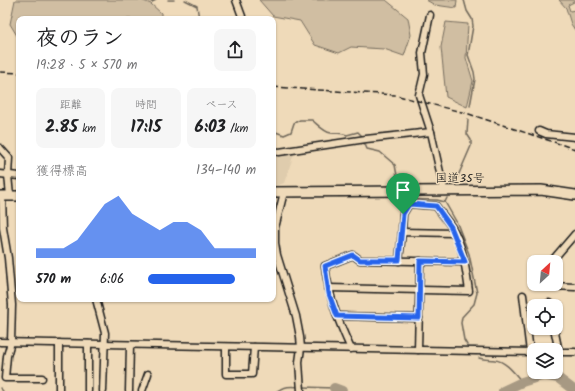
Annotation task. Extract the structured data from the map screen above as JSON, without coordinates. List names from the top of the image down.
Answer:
{
  "streets": {
    "highway": ["国道35号"]
  },
  "north": "top right",
  "page": {
    "heading": ["夜のラン", "19:28 · 5 × 570 m"],
    "stats": [
      ["距離", "2.85 km"],
      ["時間", "17:15"],
      ["ペース", "6:03 /km"]
    ],
    "chart": ["獲得標高", "134–140 m"],
    "list": [
      {
        "name": "570 m",
        "note": "6:06"
      }
    ]
  }
}
